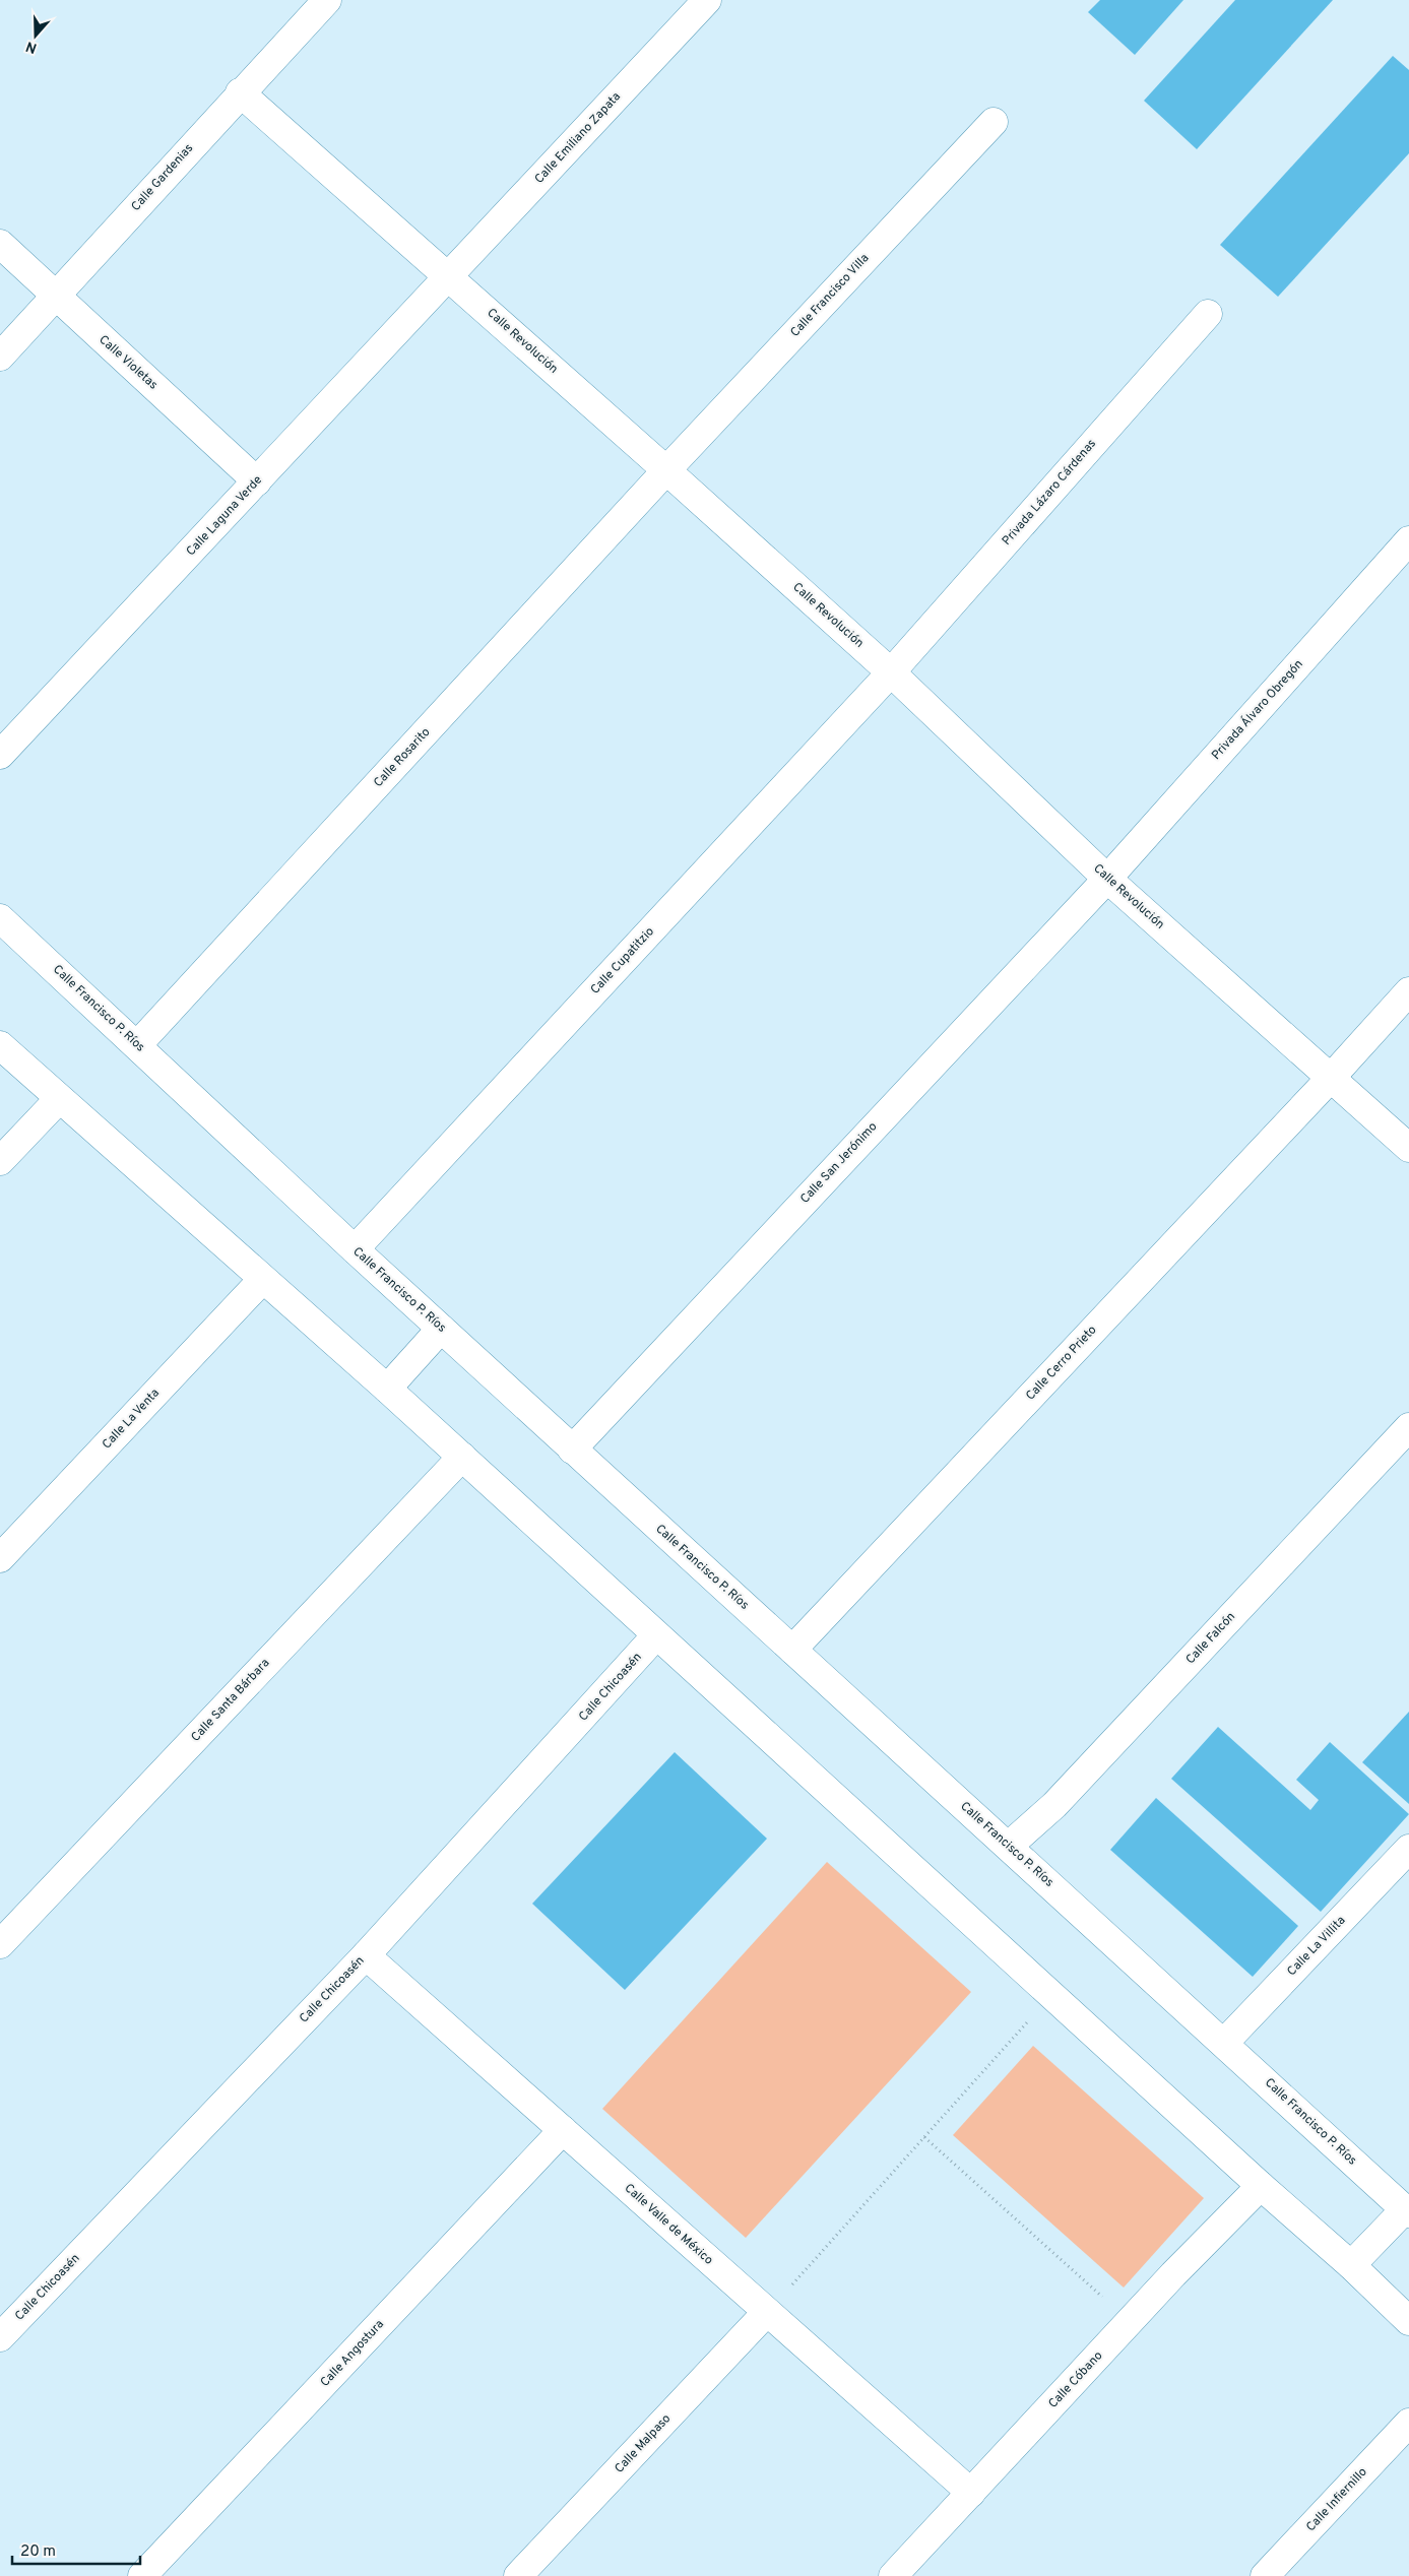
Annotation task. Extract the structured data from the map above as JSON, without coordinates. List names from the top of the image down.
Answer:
{
  "streets": {
    "street": [
      "Calle Emiliano Zapata",
      "Calle Gardenias",
      "Calle Francisco Villa",
      "Calle Revolución",
      "Calle Violetas",
      "Privada Lázaro Cárdenas",
      "Calle Laguna Verde",
      "Privada Álvaro Obregón",
      "Calle Rosarito",
      "Calle Cupatitzio",
      "Calle Francisco P. Ríos",
      "Calle San Jerónimo",
      "Calle Cerro Prieto",
      "Calle La Venta",
      "Calle Falcón",
      "Calle Chicoasén",
      "Calle Santa Bárbara",
      "Calle La Villita",
      "Calle Valle de México",
      "Calle Angostura",
      "Calle Cóbano",
      "Calle Malpaso",
      "Calle Infiernillo"
    ]
  },
  "crossings": [
    ["Calle Emiliano Zapata", "Calle Revolución"],
    ["Calle Emiliano Zapata", "Calle Laguna Verde"],
    ["Calle Gardenias", "Calle Revolución"],
    ["Calle Gardenias", "Calle Violetas"],
    ["Calle Francisco Villa", "Calle Revolución"],
    ["Calle Francisco Villa", "Calle Rosarito"],
    ["Calle Revolución", "Privada Lázaro Cárdenas"],
    ["Calle Revolución", "Calle Laguna Verde"],
    ["Calle Revolución", "Privada Álvaro Obregón"],
    ["Calle Revolución", "Calle Rosarito"],
    ["Calle Revolución", "Calle Cupatitzio"],
    ["Calle Revolución", "Calle San Jerónimo"],
    ["Calle Revolución", "Calle Cerro Prieto"],
    ["Calle Violetas", "Calle Laguna Verde"],
    ["Privada Lázaro Cárdenas", "Calle Cupatitzio"],
    ["Privada Álvaro Obregón", "Calle San Jerónimo"],
    ["Calle Rosarito", "Calle Francisco P. Ríos"],
    ["Calle Cupatitzio", "Calle Francisco P. Ríos"],
    ["Calle Francisco P. Ríos", "Calle San Jerónimo"],
    ["Calle Francisco P. Ríos", "Calle Cerro Prieto"],
    ["Calle Francisco P. Ríos", "Calle Falcón"],
    ["Calle Francisco P. Ríos", "Calle La Villita"],
    ["Calle Chicoasén", "Calle Valle de México"],
    ["Calle Valle de México", "Calle Angostura"],
    ["Calle Valle de México", "Calle Cóbano"],
    ["Calle Valle de México", "Calle Malpaso"]
  ],
  "scale_bar": "20 m",
  "north": "bottom"
}
